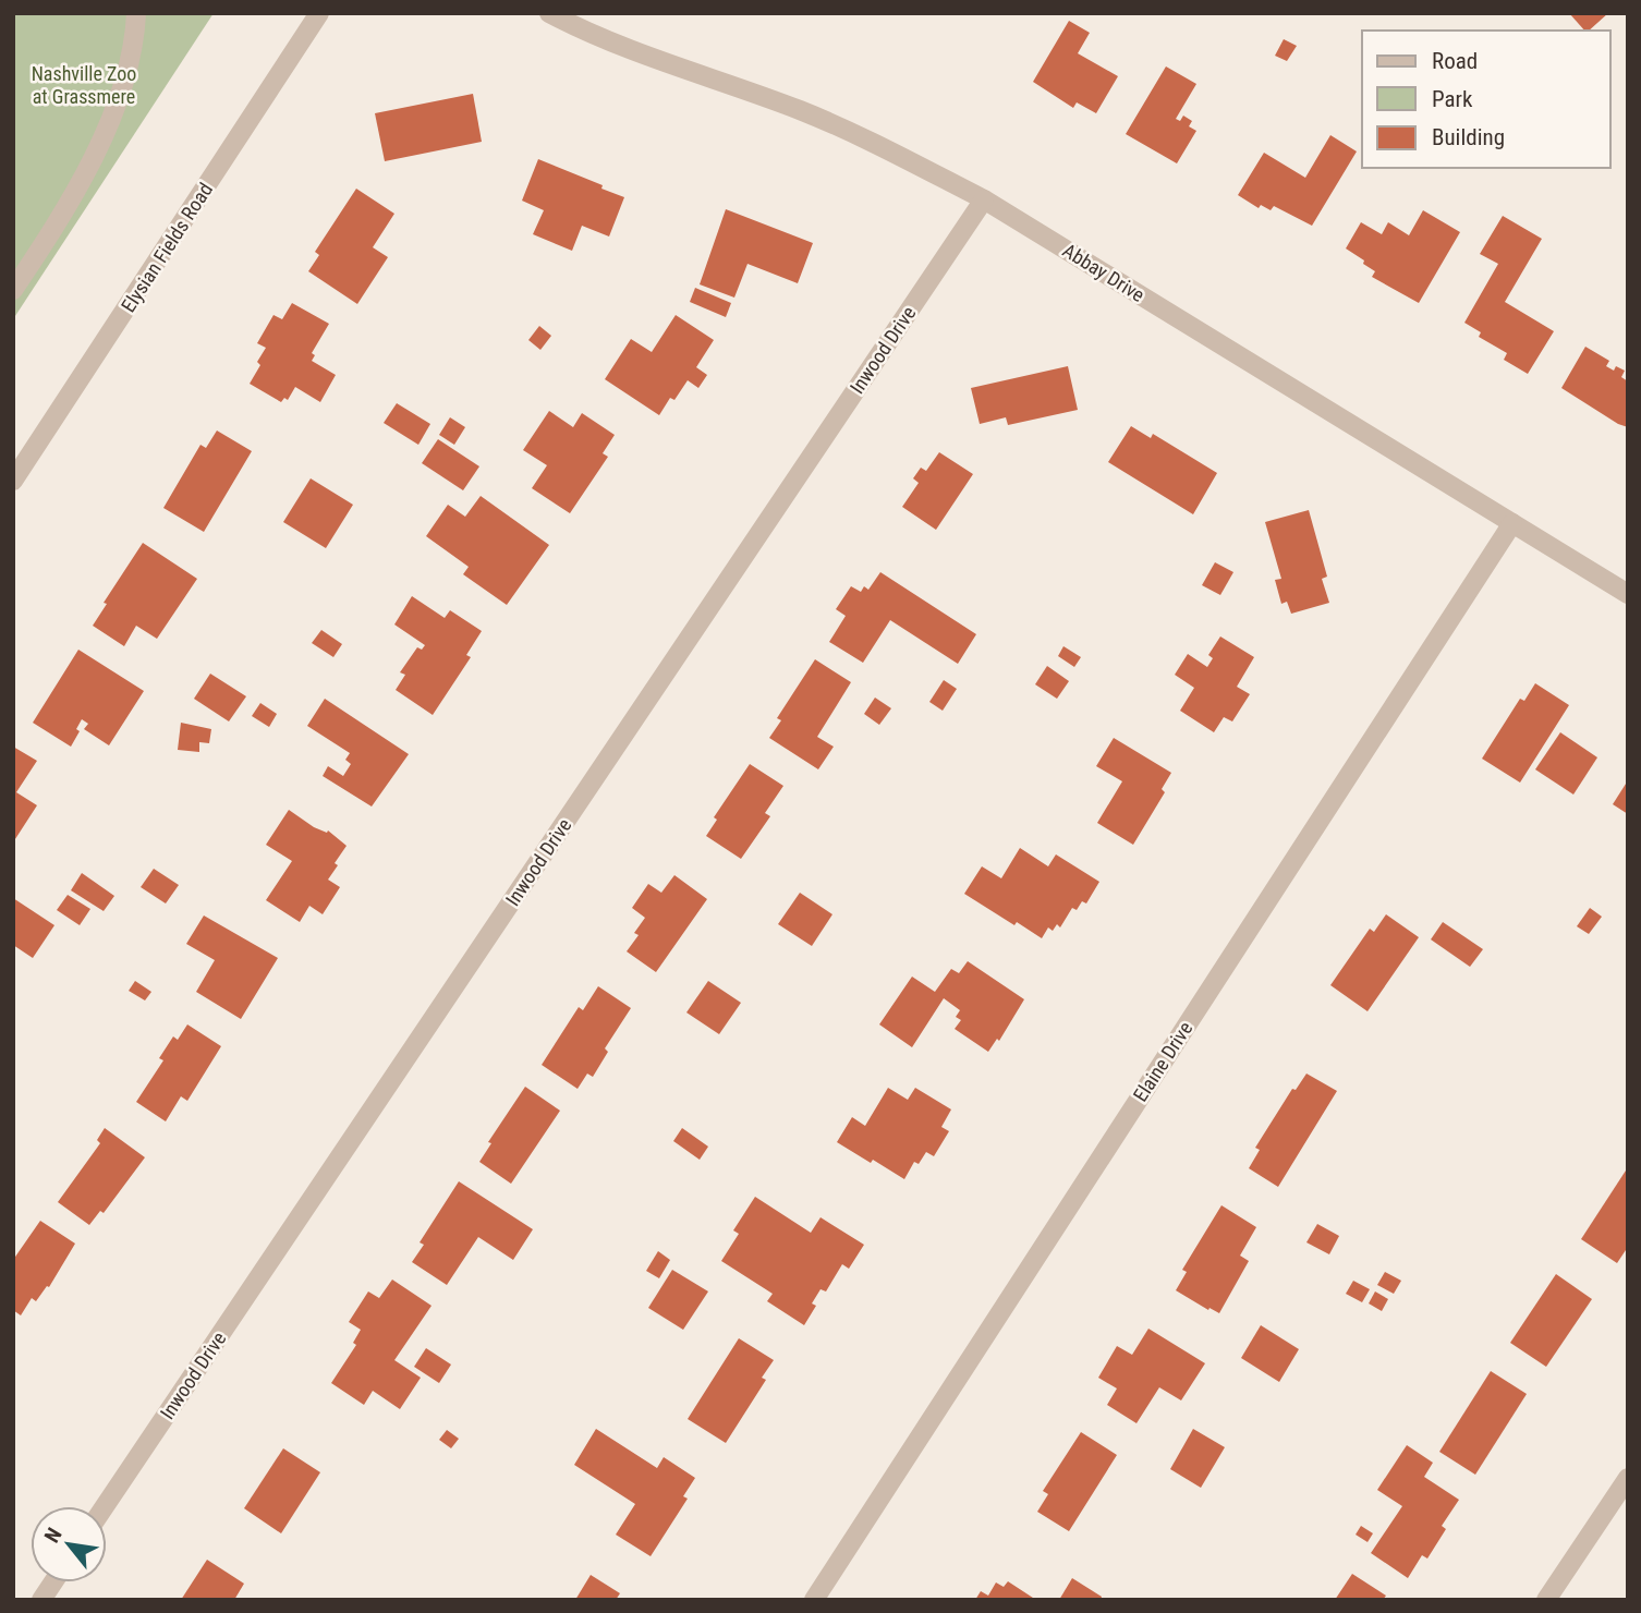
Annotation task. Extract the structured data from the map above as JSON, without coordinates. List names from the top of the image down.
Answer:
{
  "streets": {
    "street": [
      "Elysian Fields Road",
      "Abbay Drive",
      "Inwood Drive",
      "Elaine Drive"
    ]
  },
  "crossings": [
    ["Abbay Drive", "Inwood Drive"],
    ["Abbay Drive", "Elaine Drive"]
  ],
  "parks": ["Nashville Zoo at Grassmere"],
  "legend": ["Road", "Park", "Building"],
  "north": "top left"
}
